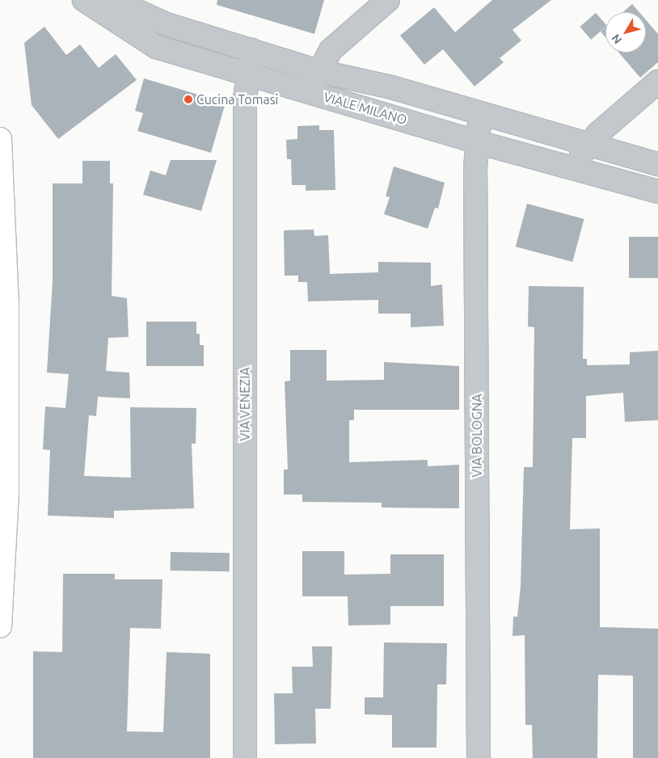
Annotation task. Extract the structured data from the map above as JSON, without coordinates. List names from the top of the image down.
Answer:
{
  "streets": {
    "street": ["VIALE MILANO", "VIA VENEZIA", "VIA BOLOGNA"]
  },
  "crossings": [
    ["VIALE MILANO", "VIA VENEZIA"],
    ["VIALE MILANO", "VIA BOLOGNA"]
  ],
  "places": ["Cucina Tomasi"],
  "north": "bottom left"
}
